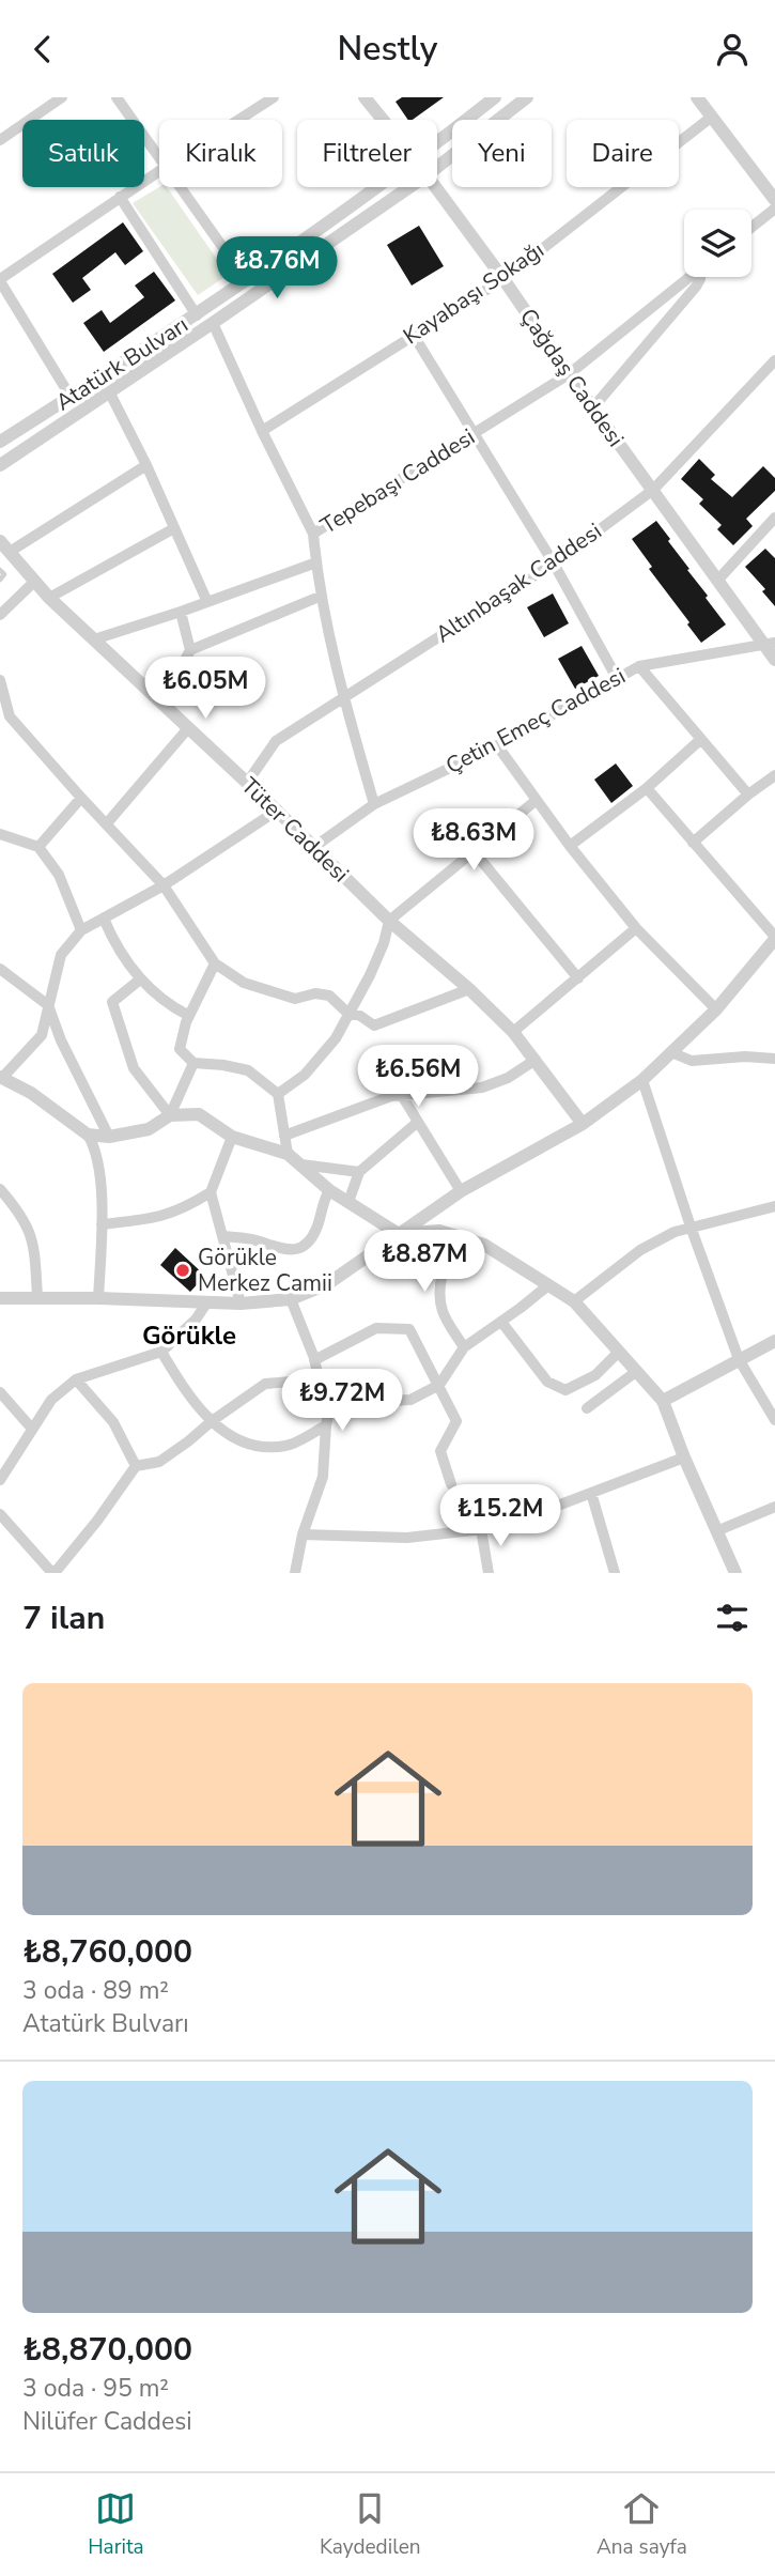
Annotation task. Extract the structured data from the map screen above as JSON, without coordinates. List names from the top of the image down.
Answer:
{
  "streets": {
    "street": [
      "Kayabaşı Sokağı",
      "Atatürk Bulvarı",
      "Çağdaş Caddesi",
      "Tepebaşı Caddesi",
      "Altınbaşak Caddesi",
      "Çetin Emeç Caddesi",
      "Tüter Caddesi"
    ]
  },
  "crossings": [
    ["Kayabaşı Sokağı", "Çağdaş Caddesi"],
    ["Çağdaş Caddesi", "Tepebaşı Caddesi"],
    ["Çağdaş Caddesi", "Altınbaşak Caddesi"],
    ["Çağdaş Caddesi", "Çetin Emeç Caddesi"],
    ["Tepebaşı Caddesi", "Altınbaşak Caddesi"],
    ["Tepebaşı Caddesi", "Çetin Emeç Caddesi"],
    ["Altınbaşak Caddesi", "Tüter Caddesi"],
    ["Çetin Emeç Caddesi", "Tüter Caddesi"]
  ],
  "districts": ["Görükle"],
  "places": ["Görükle Merkez Camii"],
  "page": {
    "header": "Nestly",
    "chip": [
      "Satılık",
      "Kiralık",
      "Filtreler",
      "Yeni",
      "Daire"
    ],
    "price": [
      "₺8.76M",
      "₺6.05M",
      "₺8.63M",
      "₺6.56M",
      "₺8.87M",
      "₺9.72M",
      "₺15.2M"
    ],
    "heading": "7 ilan",
    "list": [
      {
        "name": "₺8,760,000",
        "note": "3 oda · 89 m² · Atatürk Bulvarı"
      },
      {
        "name": "₺8,870,000",
        "note": "3 oda · 95 m² · Nilüfer Caddesi"
      }
    ],
    "tabs": ["Harita", "Kaydedilen", "Ana sayfa"]
  }
}
